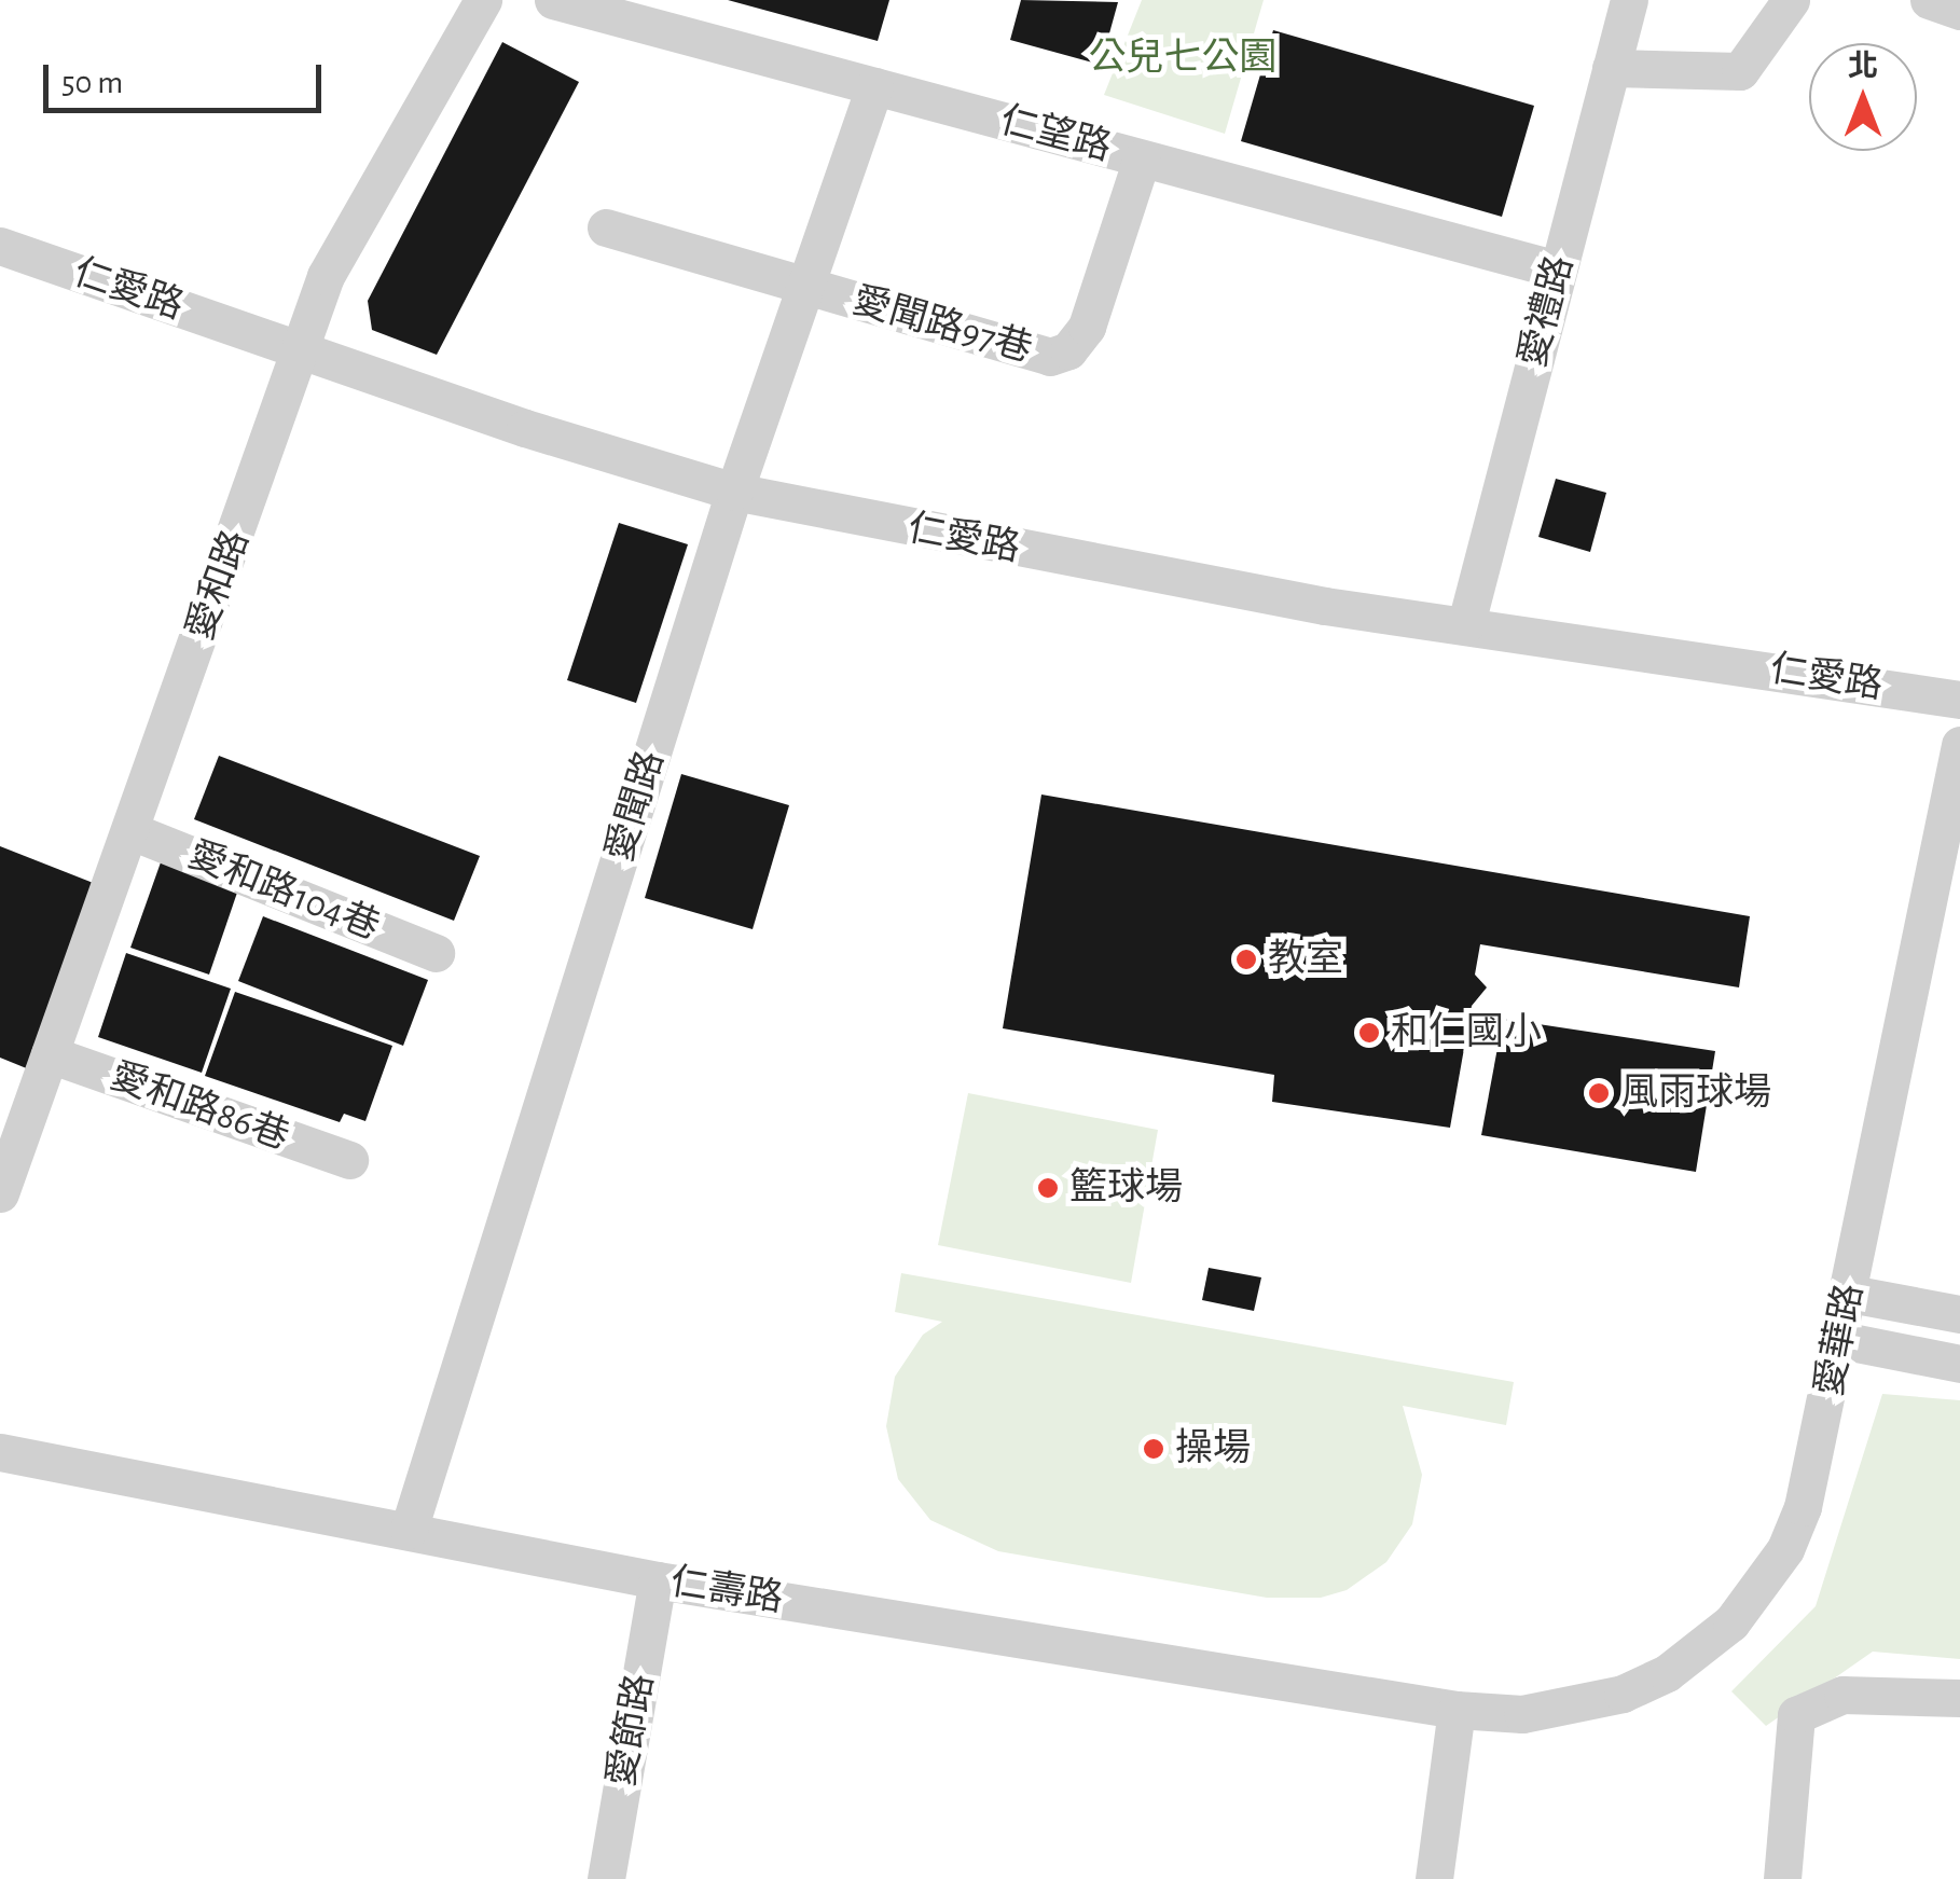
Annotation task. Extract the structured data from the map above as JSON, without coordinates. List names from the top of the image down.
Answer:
{
  "streets": {
    "street": [
      "仁望路",
      "仁愛路",
      "愛禮路",
      "愛聞路97巷",
      "愛和路",
      "愛聞路",
      "愛和路104巷",
      "愛和路86巷",
      "愛華路",
      "仁壽路",
      "愛節路"
    ]
  },
  "crossings": [
    ["仁望路", "愛禮路"],
    ["仁望路", "愛聞路97巷"],
    ["仁望路", "愛聞路"],
    ["仁愛路", "愛禮路"],
    ["仁愛路", "愛和路"],
    ["仁愛路", "愛聞路"],
    ["愛聞路97巷", "愛聞路"],
    ["愛和路", "愛和路104巷"],
    ["愛和路", "愛和路86巷"],
    ["愛聞路", "仁壽路"],
    ["愛華路", "仁壽路"],
    ["仁壽路", "愛節路"]
  ],
  "parks": ["公兒七公園"],
  "places": [
    "教室",
    "和仁國小",
    "風雨球場",
    "籃球場",
    "操場"
  ],
  "scale_bar": "50 m",
  "north": "top"
}
